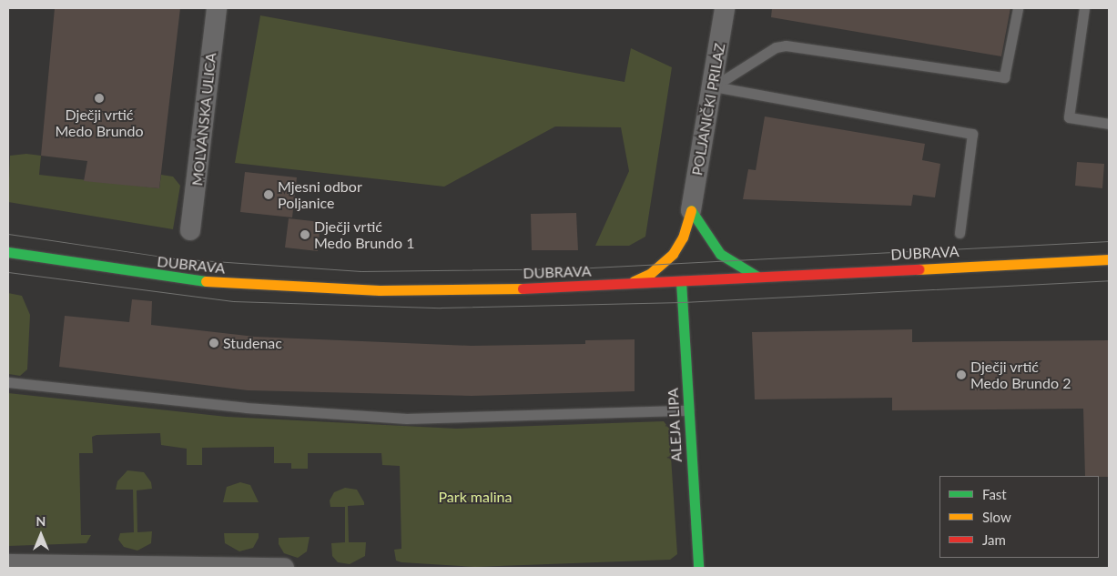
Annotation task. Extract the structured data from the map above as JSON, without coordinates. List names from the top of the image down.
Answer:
{
  "streets": {
    "main road": ["DUBRAVA", "ALEJA LIPA"],
    "street": ["POLJANIČKI PRILAZ", "MOLVANSKA ULICA"]
  },
  "crossings": [
    ["DUBRAVA", "ALEJA LIPA"]
  ],
  "parks": ["Park malina"],
  "places": [
    "Dječji vrtić Medo Brundo",
    "Mjesni odbor Poljanice",
    "Dječji vrtić Medo Brundo 1",
    "Studenac",
    "Dječji vrtić Medo Brundo 2"
  ],
  "legend": ["Fast", "Slow", "Jam"],
  "north": "top"
}
